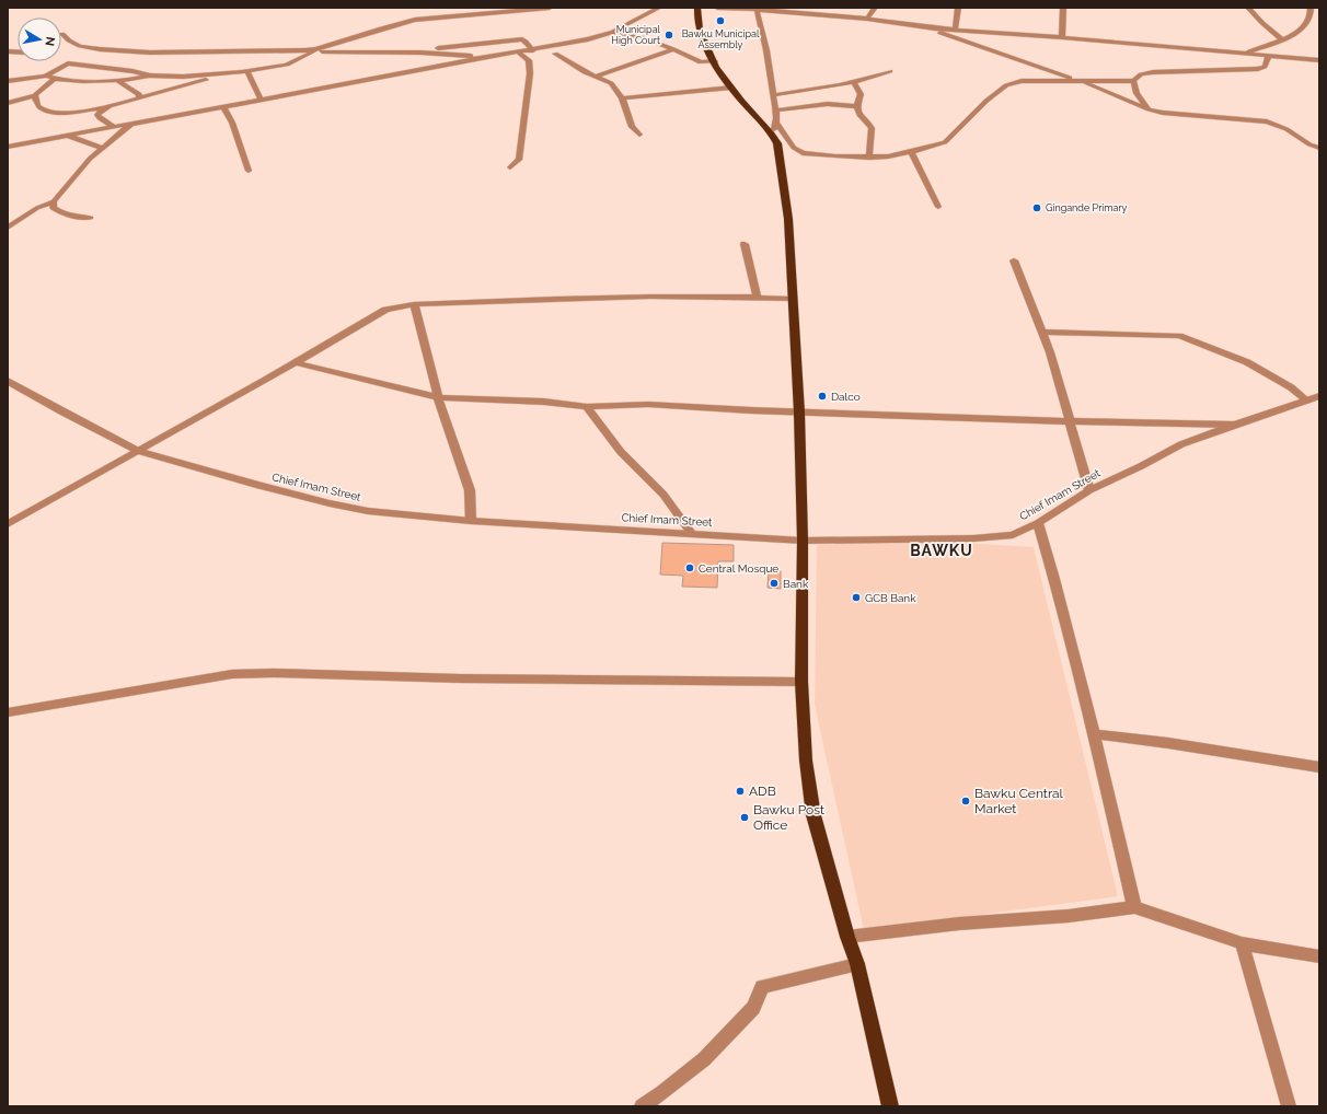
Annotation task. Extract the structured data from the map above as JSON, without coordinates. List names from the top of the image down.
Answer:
{
  "streets": {
    "street": ["Chief Imam Street"]
  },
  "districts": ["BAWKU"],
  "places": [
    "Bawku Municipal Assembly",
    "Municipal High Court",
    "Gingande Primary",
    "Dalco",
    "Central Mosque",
    "Bank",
    "GCB Bank",
    "ADB",
    "Bawku Central Market",
    "Bawku Post Office"
  ],
  "north": "right"
}
